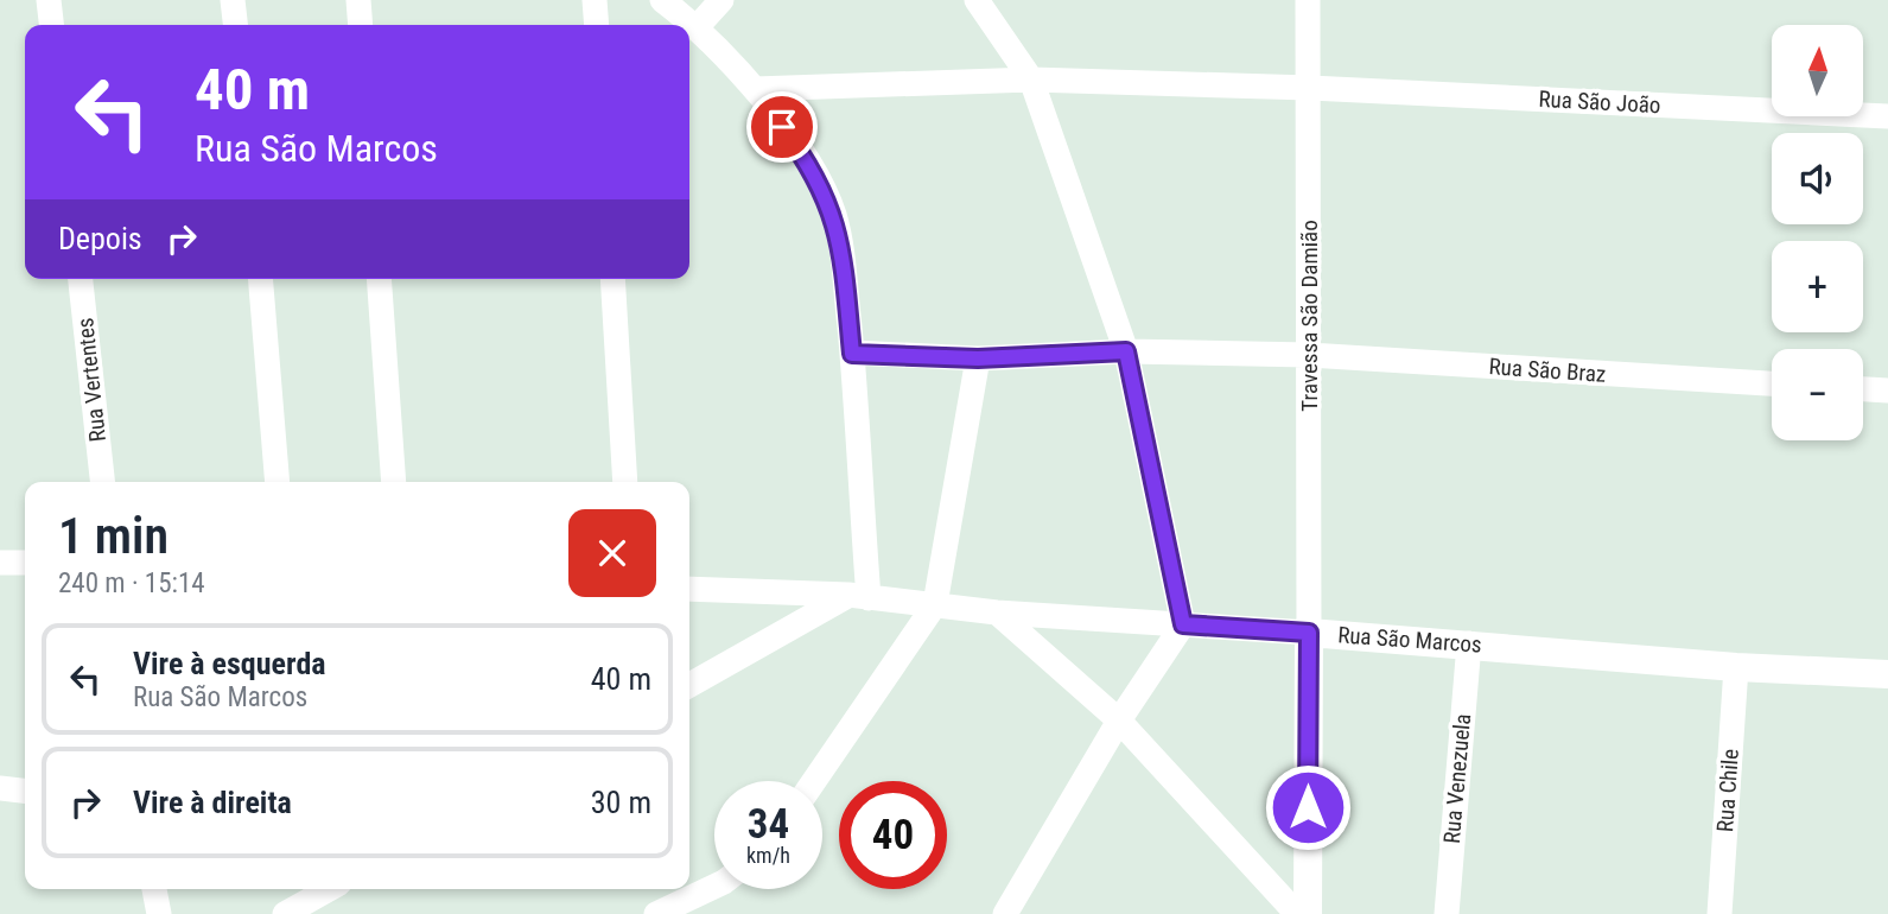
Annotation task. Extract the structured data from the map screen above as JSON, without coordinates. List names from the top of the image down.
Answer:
{
  "streets": {
    "street": [
      "Rua São João",
      "Travessa São Damião",
      "Rua São Braz",
      "Rua Vertentes",
      "Rua São Marcos",
      "Rua Venezuela",
      "Rua Chile"
    ]
  },
  "crossings": [
    ["Rua São João", "Travessa São Damião"],
    ["Travessa São Damião", "Rua São Braz"],
    ["Travessa São Damião", "Rua São Marcos"],
    ["Rua São Marcos", "Rua Venezuela"],
    ["Rua São Marcos", "Rua Chile"]
  ],
  "north": "top",
  "page": {
    "map_buttons": ["+", "−"],
    "turn": ["40 m", "Rua São Marcos"],
    "then": "Depois",
    "heading": ["1 min", "240 m · 15:14"],
    "list": [
      {
        "name": "Vire à esquerda",
        "note": "Rua São Marcos",
        "value": "40 m"
      },
      {
        "name": "Vire à direita",
        "value": "30 m"
      }
    ],
    "speed": "34 km/h",
    "limit": "40"
  }
}
